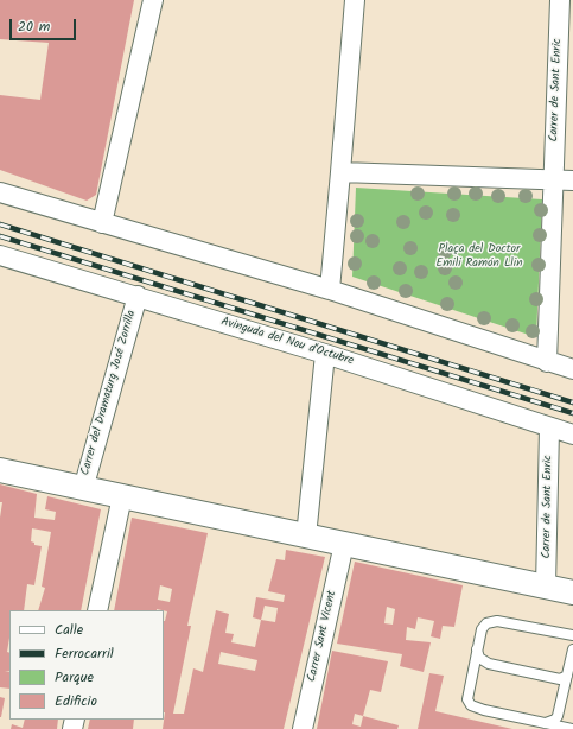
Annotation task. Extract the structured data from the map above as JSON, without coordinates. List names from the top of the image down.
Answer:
{
  "streets": {
    "street": [
      "Carrer de Sant Enric",
      "Avinguda del Nou d'Octubre",
      "Carrer del Dramaturg José Zorrilla",
      "Carrer Sant Vicent"
    ]
  },
  "crossings": [
    ["Carrer de Sant Enric", "Avinguda del Nou d'Octubre"],
    ["Avinguda del Nou d'Octubre", "Carrer del Dramaturg José Zorrilla"]
  ],
  "parks": ["Plaça del Doctor Emili Ramón Llin"],
  "legend": [
    "Calle",
    "Ferrocarril",
    "Parque",
    "Edificio"
  ],
  "scale_bar": "20 m"
}
